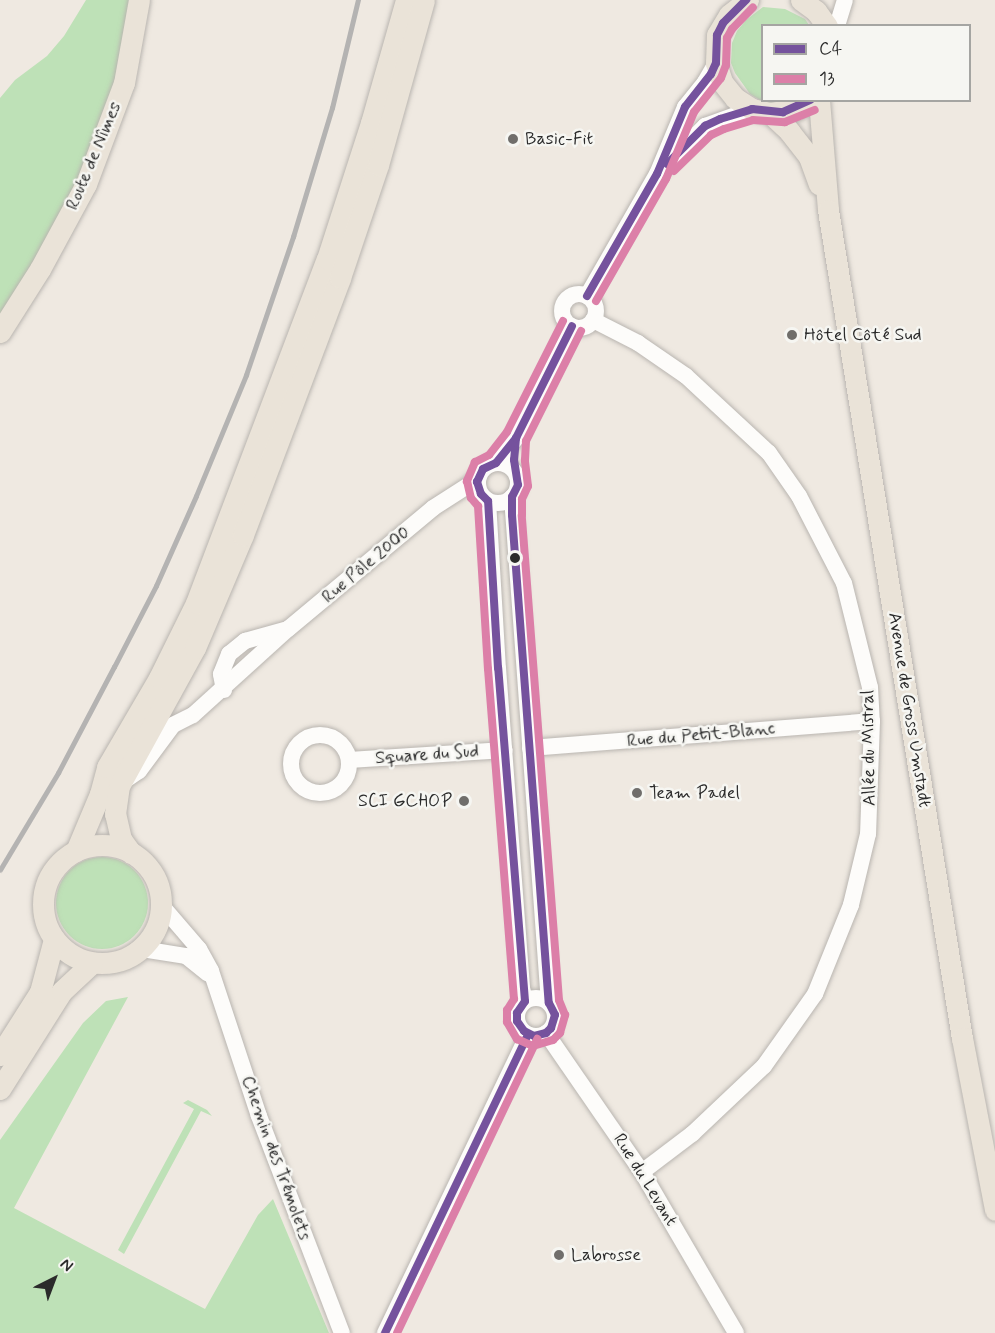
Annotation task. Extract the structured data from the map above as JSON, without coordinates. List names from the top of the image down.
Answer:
{
  "streets": {
    "main road": ["Route de Nîmes", "Avenue de Gross Umstadt"],
    "street": [
      "Rue Pôle 2000",
      "Rue du Petit-Blanc",
      "Allée du Mistral",
      "Square du Sud",
      "Chemin des Trémolets",
      "Rue du Levant"
    ]
  },
  "crossings": [
    ["Rue du Petit-Blanc", "Allée du Mistral"],
    ["Rue du Petit-Blanc", "Square du Sud"],
    ["Allée du Mistral", "Rue du Levant"]
  ],
  "places": [
    "Basic-Fit",
    "Hôtel Côté Sud",
    "Team Padel",
    "SCI GCHOP",
    "Labrosse"
  ],
  "lines": ["transit line C4", "transit line 13"],
  "legend": ["C4", "13"],
  "north": "top right"
}
